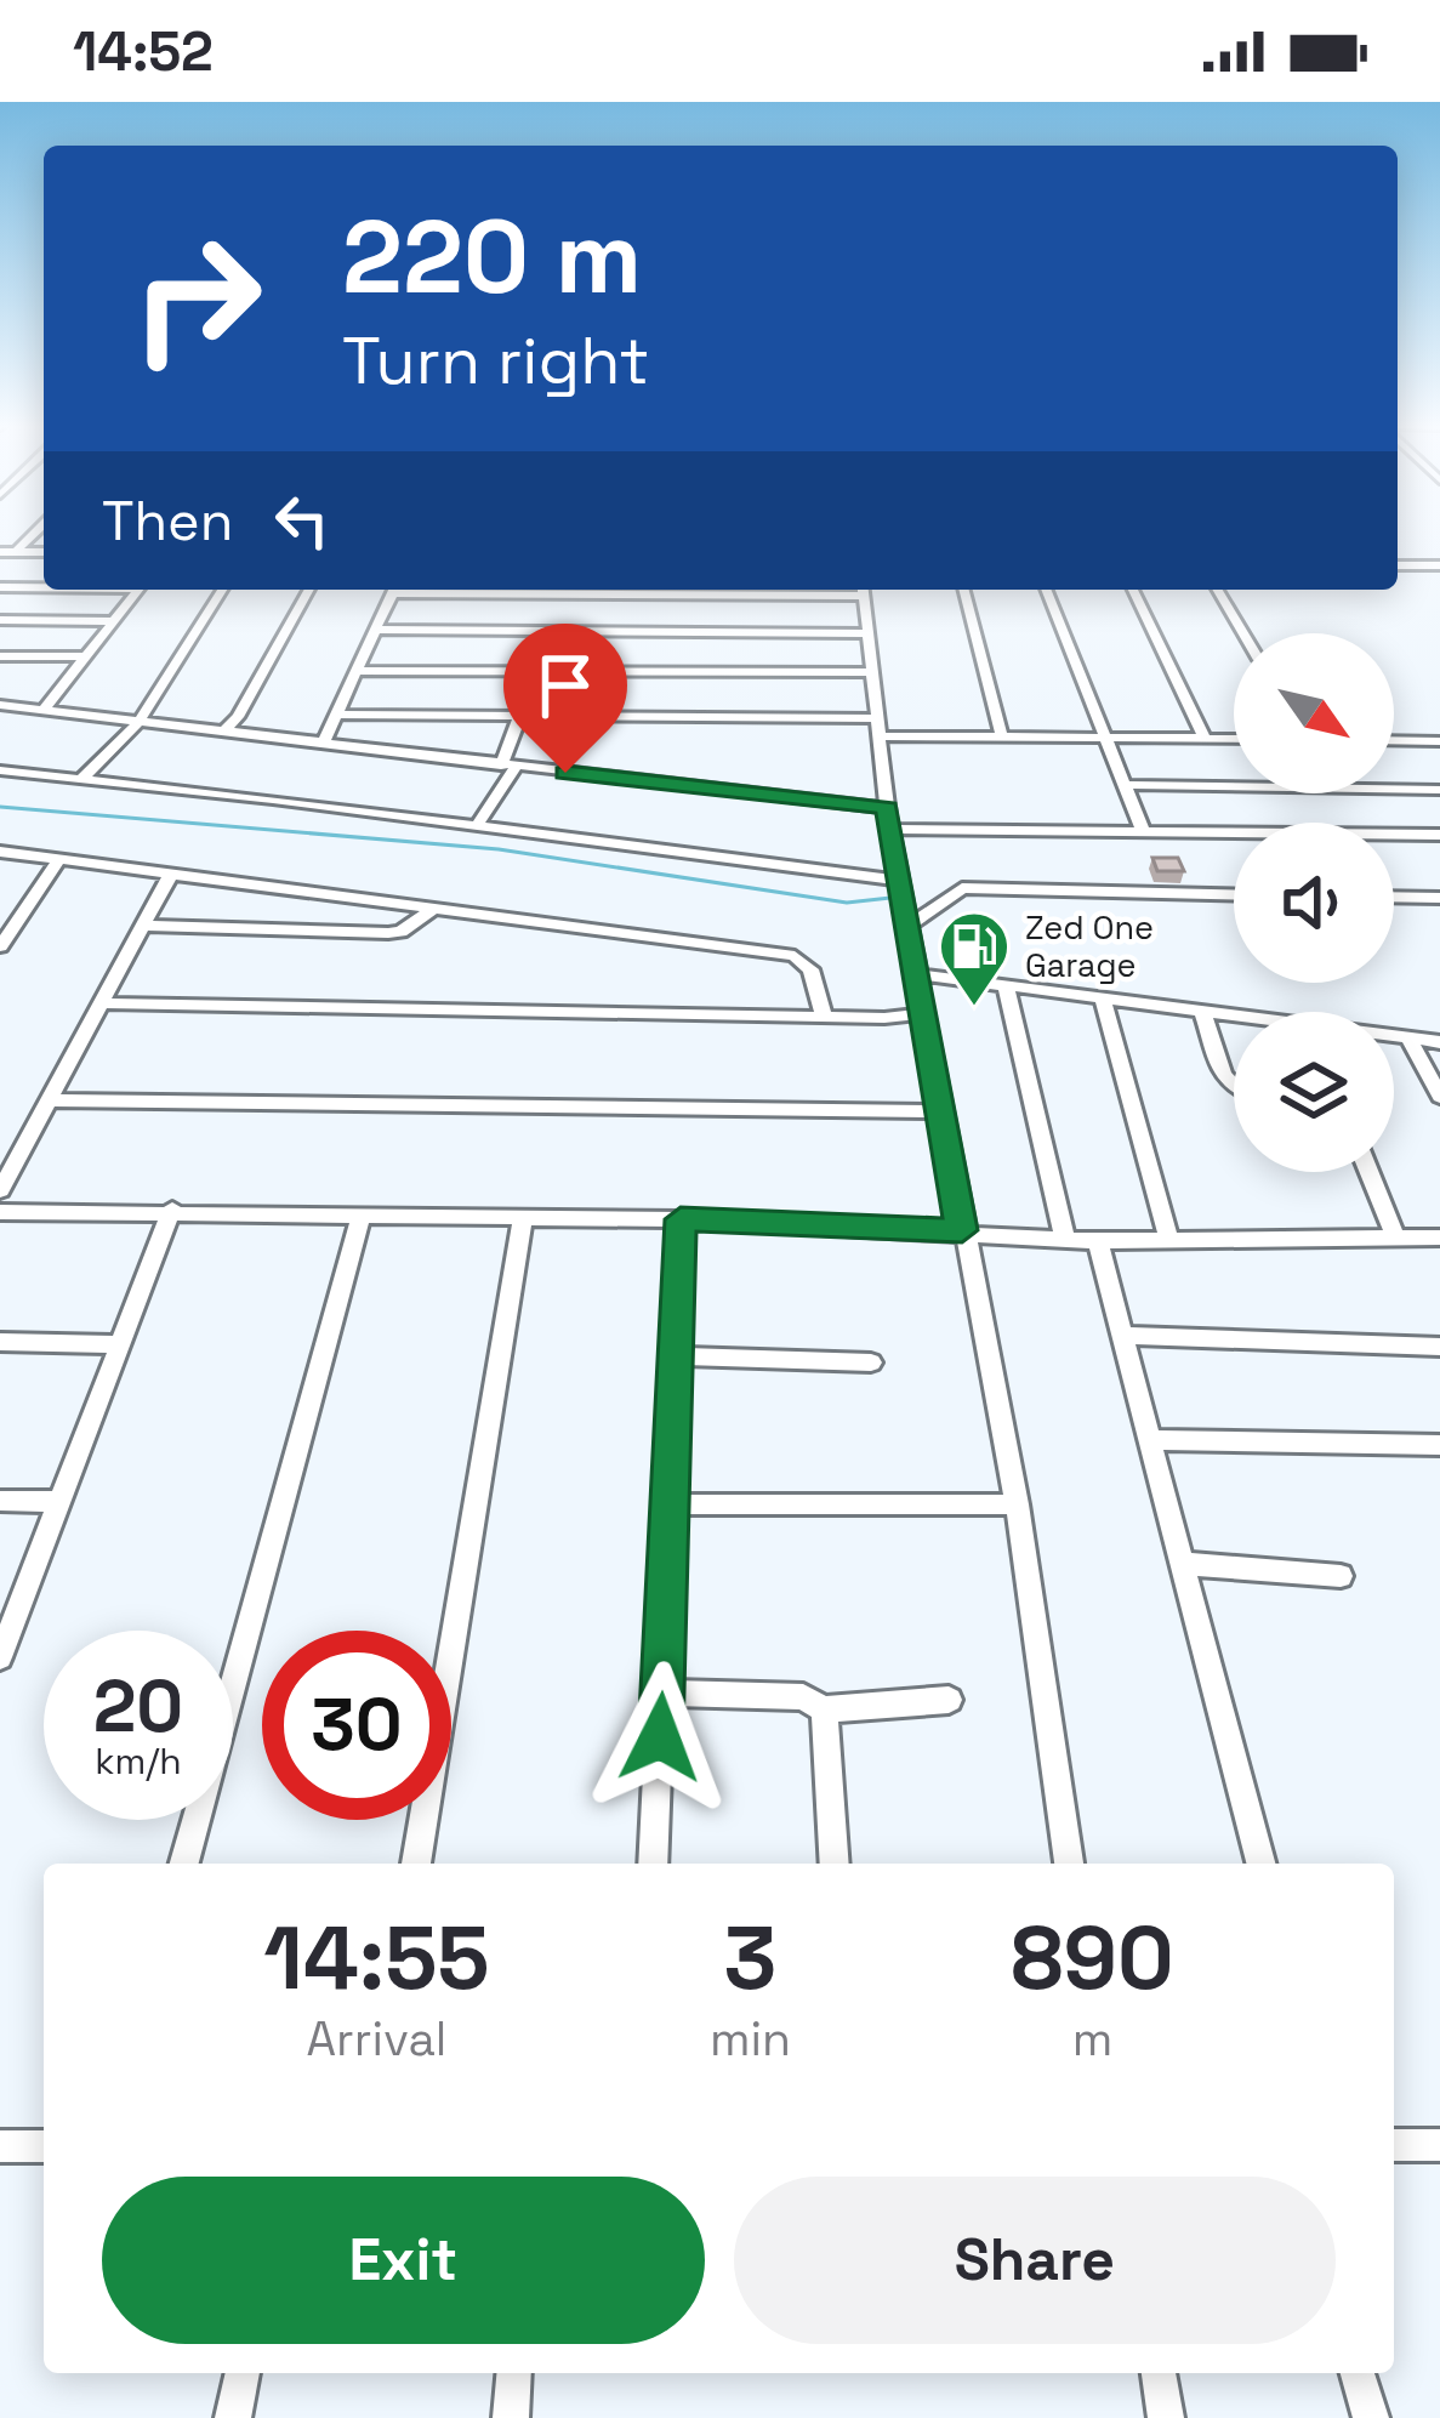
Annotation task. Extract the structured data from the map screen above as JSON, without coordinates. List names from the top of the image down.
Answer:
{
  "places": {
    "fuel station": ["Zed One Garage"]
  },
  "north": "bottom right",
  "page": {
    "status": "14:52",
    "turn": ["220 m", "Turn right"],
    "then": "Then",
    "speed": "20 km/h",
    "limit": "30",
    "eta": [
      "14:55",
      "Arrival",
      "3",
      "min",
      "890",
      "m"
    ],
    "buttons": ["Exit", "Share"]
  }
}
